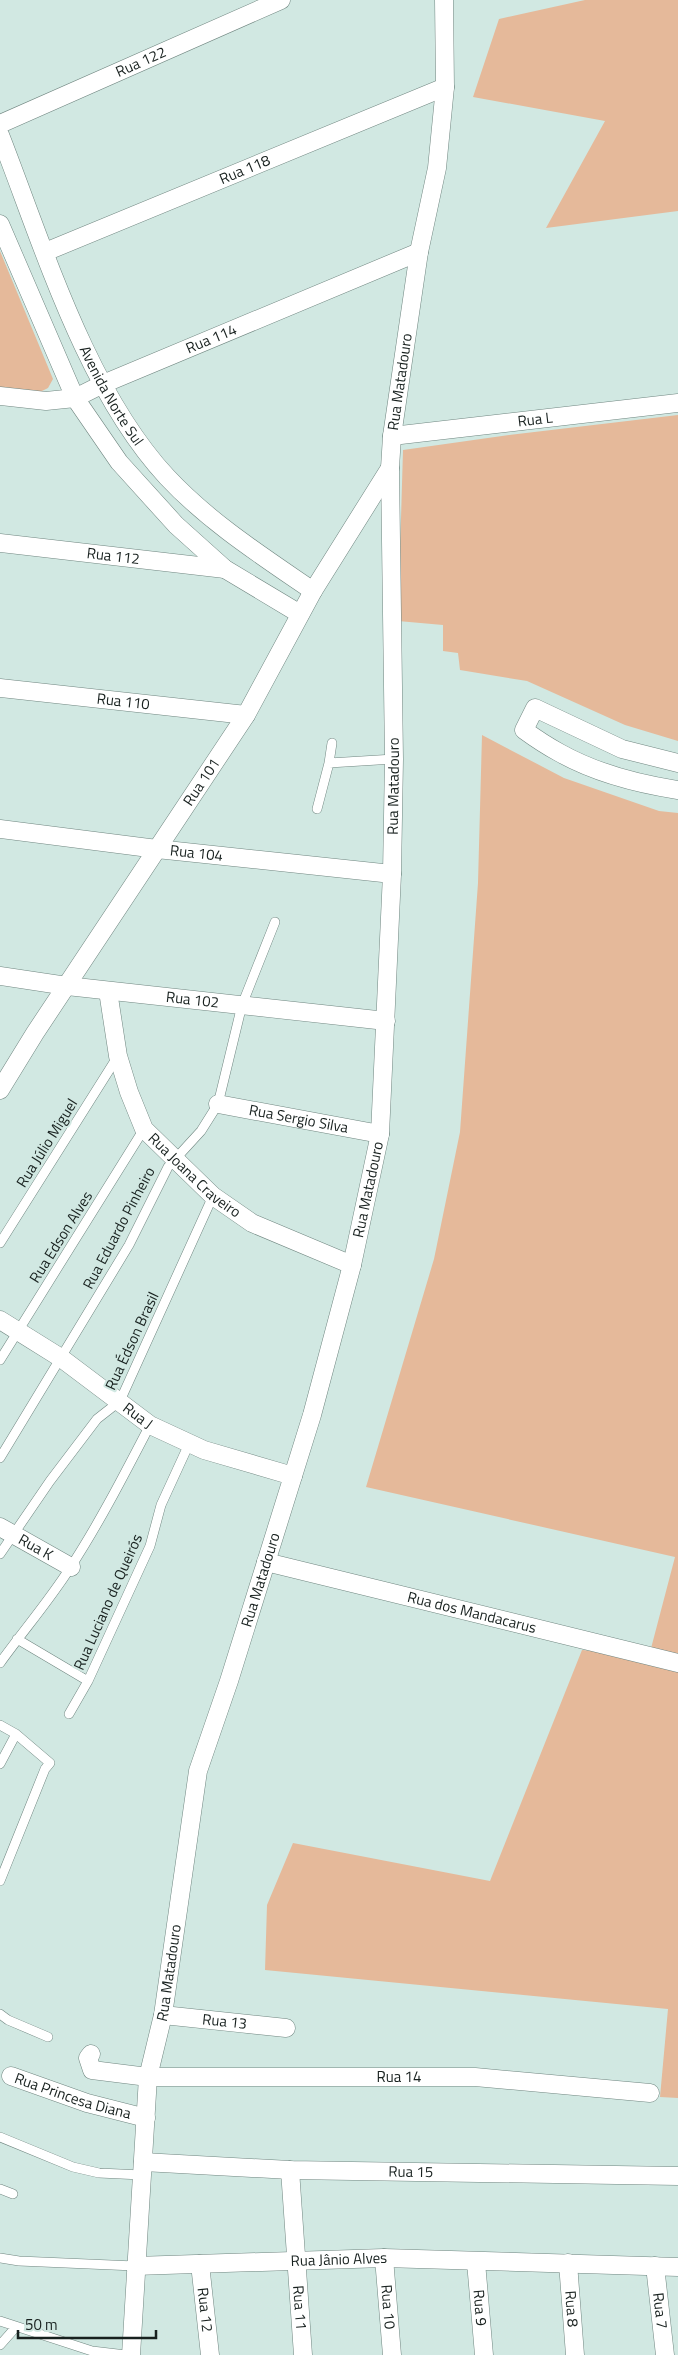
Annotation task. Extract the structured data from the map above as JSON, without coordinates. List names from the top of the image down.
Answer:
{
  "streets": {
    "street": [
      "Rua 122",
      "Rua 118",
      "Rua 114",
      "Rua Matadouro",
      "Avenida Norte Sul",
      "Rua L",
      "Rua 112",
      "Rua 110",
      "Rua 101",
      "Rua 104",
      "Rua 102",
      "Rua Sergio Silva",
      "Rua Joana Craveiro",
      "Rua J",
      "Rua K",
      "Rua dos Mandacarus",
      "Rua 13",
      "Rua 14",
      "Rua Princesa Diana",
      "Rua 15",
      "Rua Jânio Alves",
      "Rua 10",
      "Rua 11",
      "Rua 9",
      "Rua 8",
      "Rua 12",
      "Rua 7"
    ],
    "lane": [
      "Rua Júlio Miguel",
      "Rua Eduardo Pinheiro",
      "Rua Edson Alves",
      "Rua Édson Brasil",
      "Rua Luciano de Queirós"
    ]
  },
  "crossings": [
    ["Rua 118", "Rua Matadouro"],
    ["Rua 118", "Avenida Norte Sul"],
    ["Rua 114", "Rua Matadouro"],
    ["Rua 114", "Avenida Norte Sul"],
    ["Rua Matadouro", "Rua L"],
    ["Rua Matadouro", "Rua 101"],
    ["Rua Matadouro", "Rua 104"],
    ["Rua Matadouro", "Rua 102"],
    ["Rua Matadouro", "Rua Sergio Silva"],
    ["Rua Matadouro", "Rua Joana Craveiro"],
    ["Rua Matadouro", "Rua J"],
    ["Rua Matadouro", "Rua dos Mandacarus"],
    ["Rua Matadouro", "Rua 13"],
    ["Rua Matadouro", "Rua 14"],
    ["Rua Matadouro", "Rua Princesa Diana"],
    ["Rua Matadouro", "Rua 15"],
    ["Rua Matadouro", "Rua Jânio Alves"],
    ["Avenida Norte Sul", "Rua 112"],
    ["Avenida Norte Sul", "Rua 101"],
    ["Rua 110", "Rua 101"],
    ["Rua 101", "Rua 104"],
    ["Rua 101", "Rua 102"],
    ["Rua 102", "Rua Joana Craveiro"],
    ["Rua 102", "Rua Eduardo Pinheiro"],
    ["Rua Sergio Silva", "Rua Eduardo Pinheiro"],
    ["Rua Júlio Miguel", "Rua Joana Craveiro"],
    ["Rua Joana Craveiro", "Rua Eduardo Pinheiro"],
    ["Rua Joana Craveiro", "Rua Edson Alves"],
    ["Rua Joana Craveiro", "Rua Édson Brasil"],
    ["Rua Eduardo Pinheiro", "Rua J"],
    ["Rua Edson Alves", "Rua J"],
    ["Rua Édson Brasil", "Rua J"],
    ["Rua Édson Brasil", "Rua K"],
    ["Rua J", "Rua Luciano de Queirós"],
    ["Rua 15", "Rua 11"],
    ["Rua Jânio Alves", "Rua 10"],
    ["Rua Jânio Alves", "Rua 11"],
    ["Rua Jânio Alves", "Rua 9"],
    ["Rua Jânio Alves", "Rua 8"],
    ["Rua Jânio Alves", "Rua 12"],
    ["Rua Jânio Alves", "Rua 7"]
  ],
  "scale_bar": "50 m"
}
